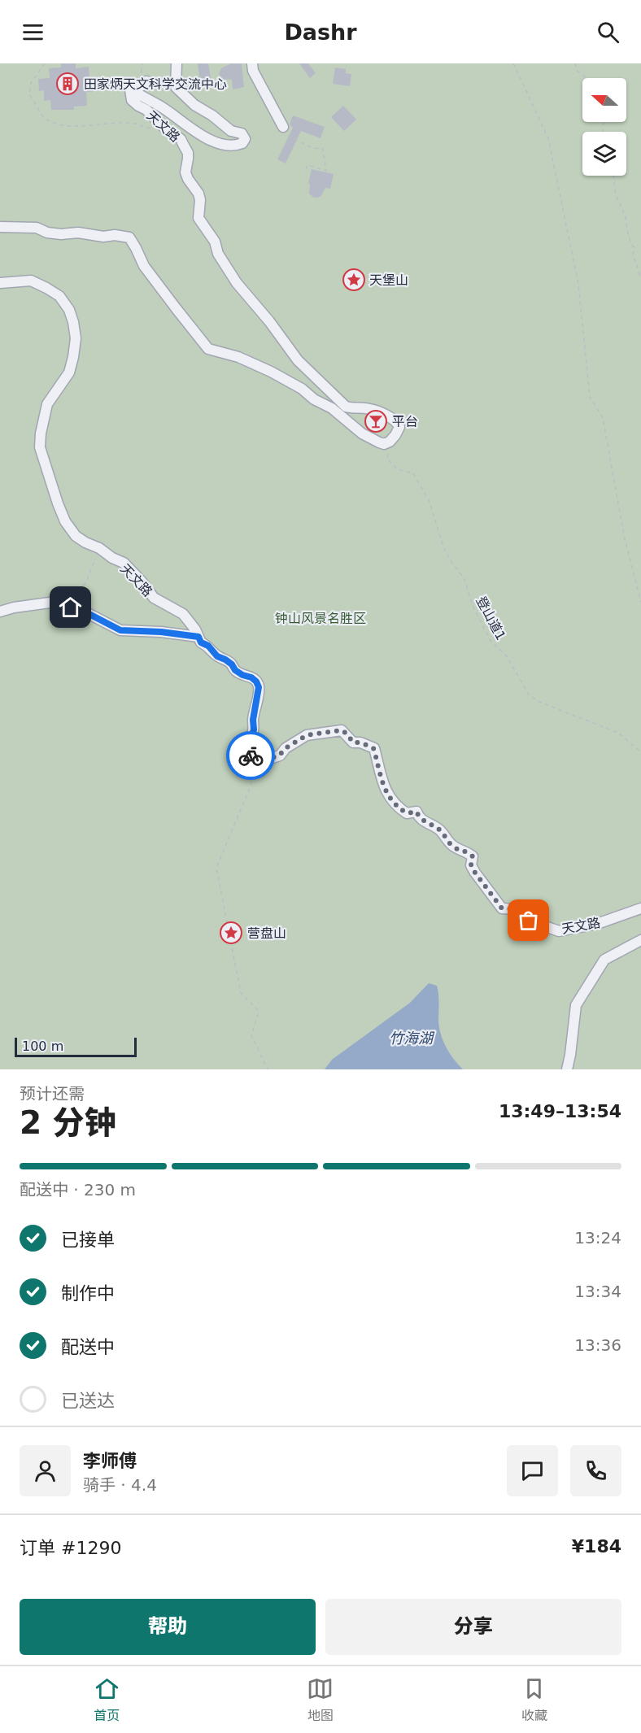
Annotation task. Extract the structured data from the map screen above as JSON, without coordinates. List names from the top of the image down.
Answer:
{
  "streets": {
    "lane": ["天文路"],
    "path": ["登山道1"]
  },
  "crossings": [
    ["天文路", "登山道1"]
  ],
  "water": ["竹海湖"],
  "parks": ["钟山风景名胜区"],
  "places": {
    "building": ["田家炳天文科学交流中心"],
    "place": ["天堡山", "营盘山"],
    "bar": ["平台"]
  },
  "scale_bar": "100 m",
  "north": "left",
  "page": {
    "header": "Dashr",
    "scale": "100 m",
    "heading": ["2 分钟", "预计还需", "13:49–13:54"],
    "panel": [
      "李师傅",
      "骑手 · 4.4",
      "订单 #1290",
      "¥184"
    ],
    "bar": "配送中 · 230 m",
    "list": [
      ["已接单", "13:24"],
      ["制作中", "13:34"],
      ["配送中", "13:36"],
      "已送达"
    ],
    "buttons": ["帮助", "分享"],
    "tabs": ["首页", "地图", "收藏"]
  }
}
